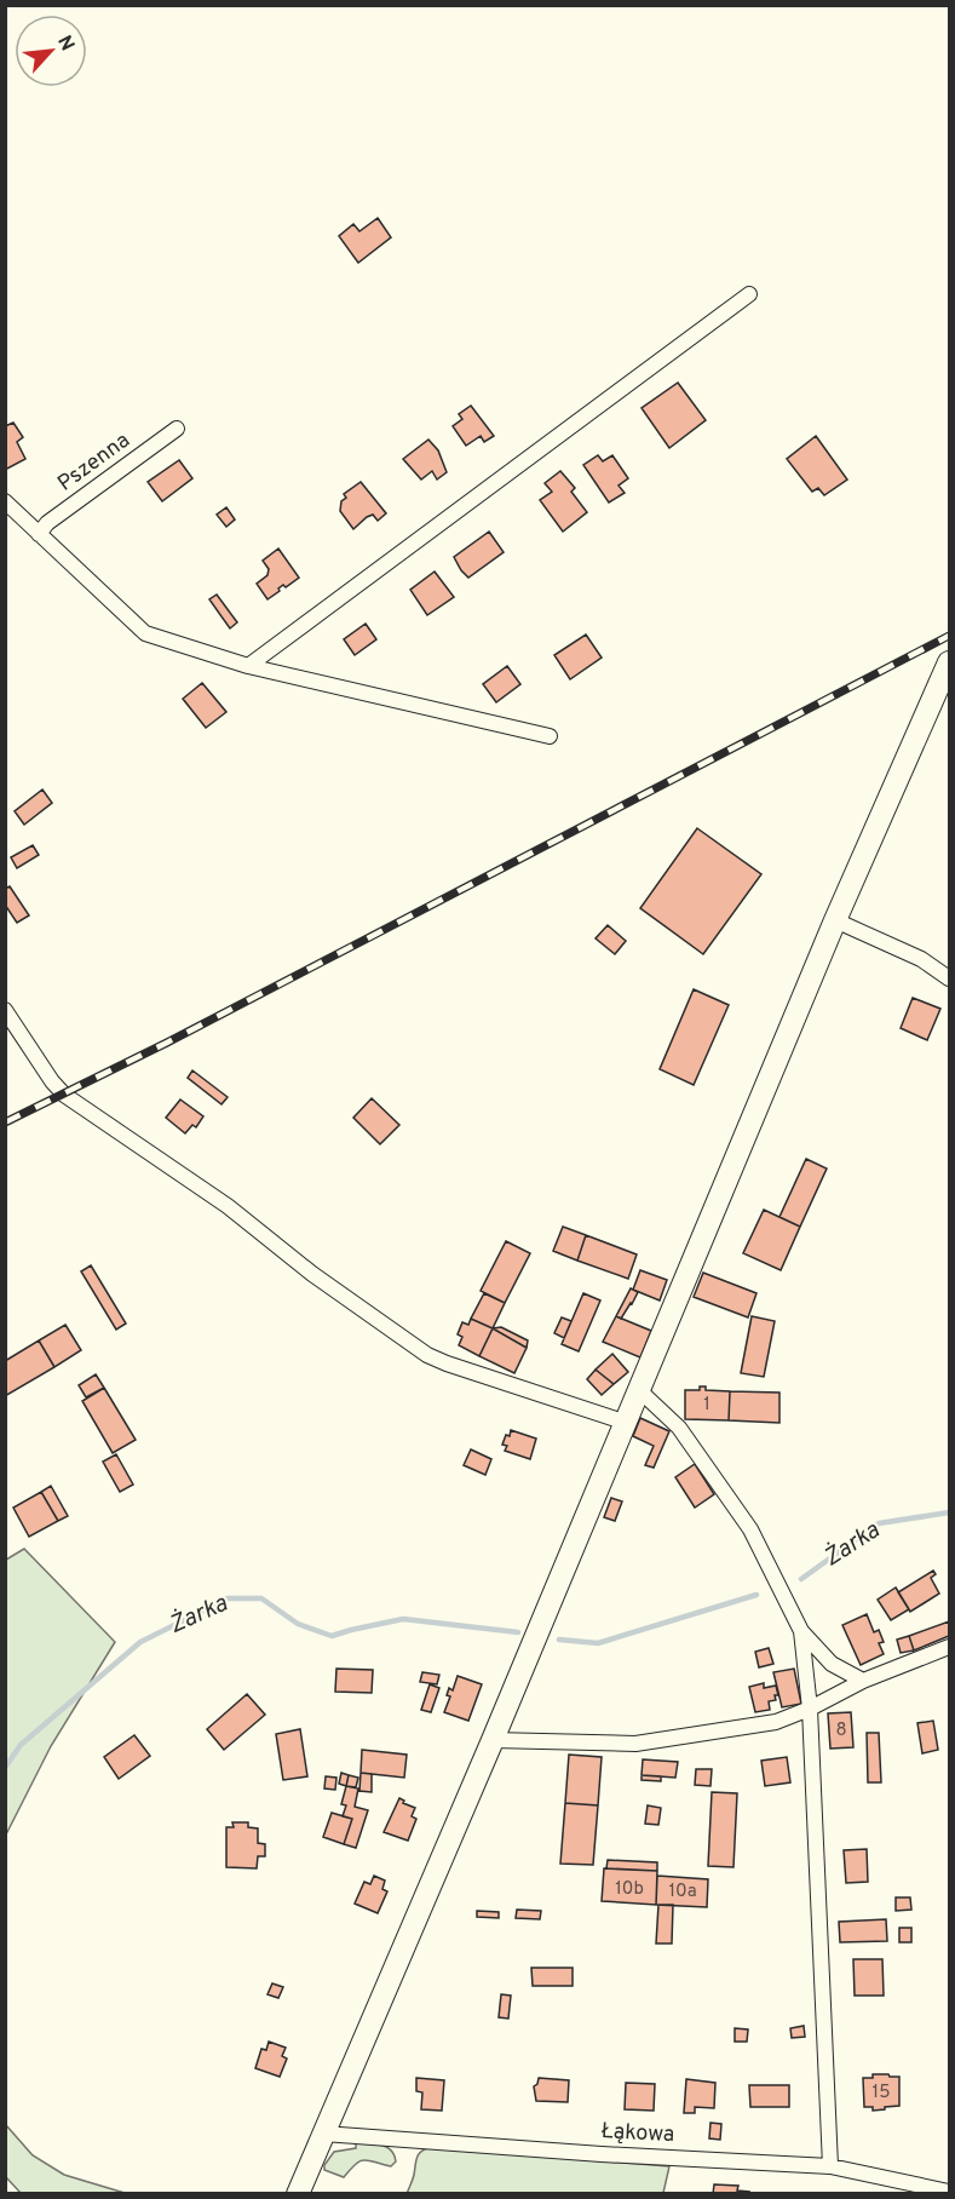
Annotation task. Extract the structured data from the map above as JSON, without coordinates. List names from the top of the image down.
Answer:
{
  "streets": {
    "street": ["Pszenna", "Łąkowa"]
  },
  "water": ["Żarka"],
  "house_numbers": [
    "1",
    "8",
    "10b",
    "10a",
    "15"
  ],
  "north": "top right"
}
